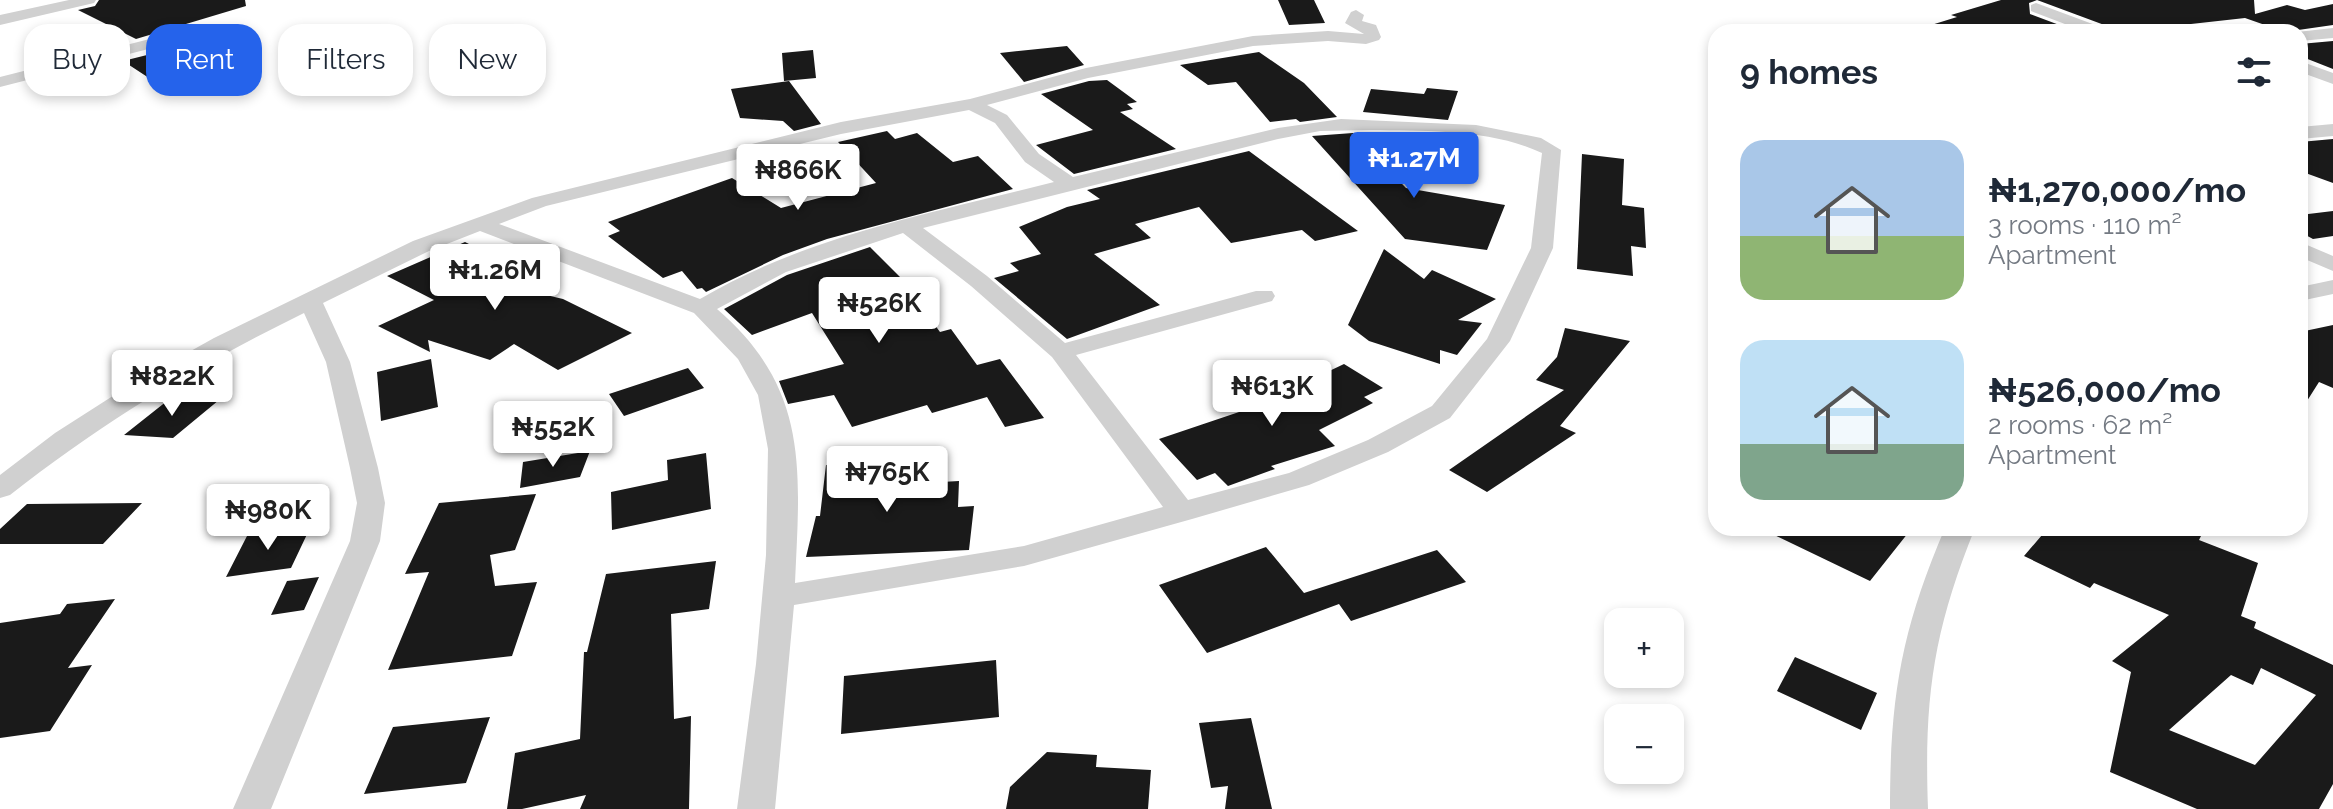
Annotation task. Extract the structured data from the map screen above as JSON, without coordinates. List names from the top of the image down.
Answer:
{
  "page": {
    "chip": [
      "Buy",
      "Rent",
      "Filters",
      "New"
    ],
    "heading": "9 homes",
    "list": [
      {
        "name": "₦1,270,000/mo",
        "note": "3 rooms · 110 m² · Apartment"
      },
      {
        "name": "₦526,000/mo",
        "note": "2 rooms · 62 m² · Apartment"
      }
    ],
    "price": [
      "₦1.27M",
      "₦866K",
      "₦1.26M",
      "₦526K",
      "₦822K",
      "₦613K",
      "₦552K",
      "₦765K",
      "₦980K"
    ],
    "map_buttons": ["+", "−"]
  }
}
